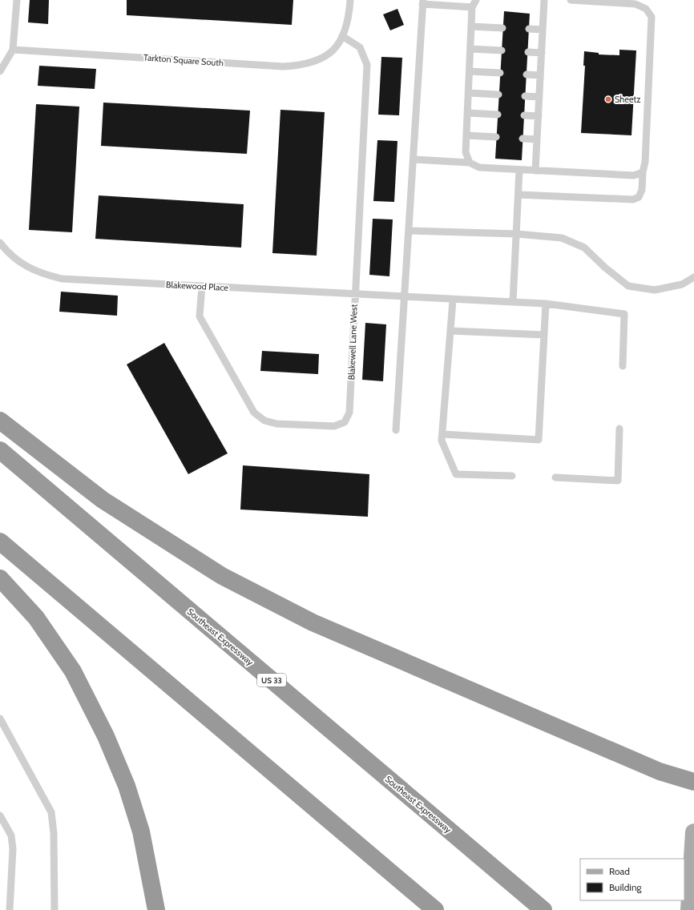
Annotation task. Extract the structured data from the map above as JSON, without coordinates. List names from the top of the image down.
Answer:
{
  "streets": {
    "highway": ["Southeast Expressway", "US 33"],
    "lane": ["Tarkton Square South", "Blakewood Place", "Blakewell Lane West"]
  },
  "crossings": [
    ["Tarkton Square South", "Blakewell Lane West"],
    ["Blakewood Place", "Blakewell Lane West"]
  ],
  "places": ["Sheetz"],
  "legend": ["Road", "Building"]
}
